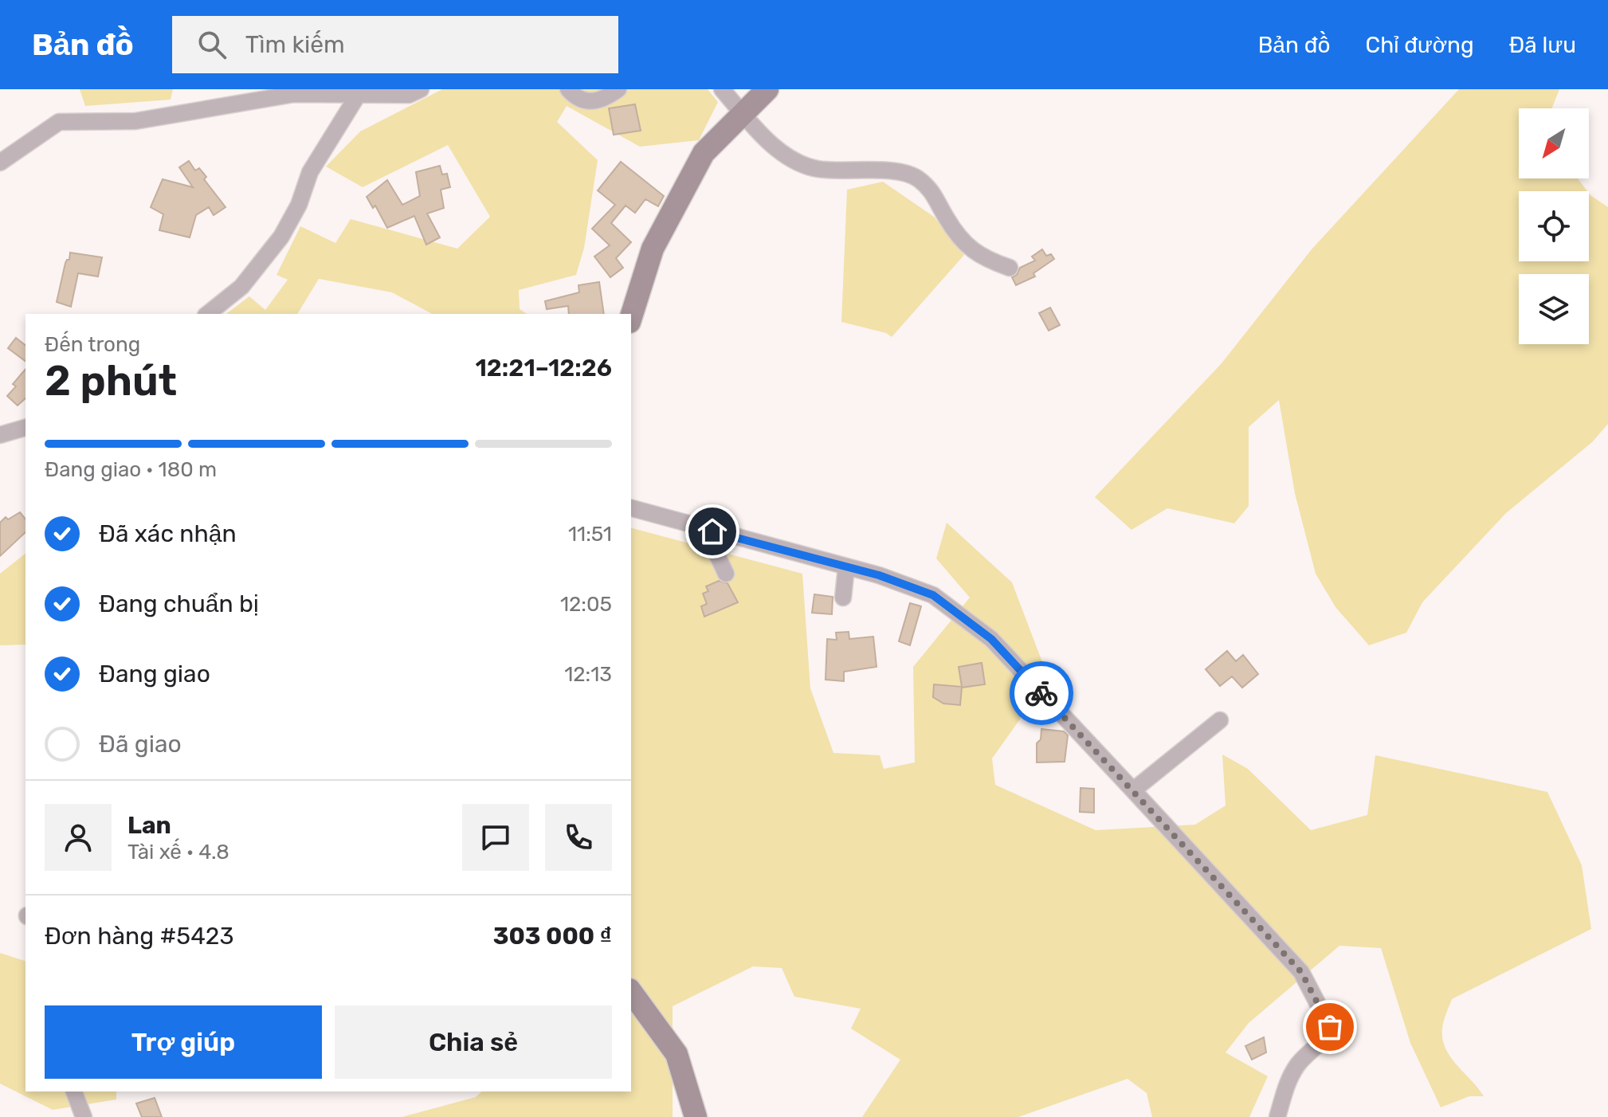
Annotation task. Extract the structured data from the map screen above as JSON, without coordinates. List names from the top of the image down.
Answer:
{
  "north": "bottom left",
  "page": {
    "header": "Bản đồ",
    "search": "Tìm kiếm",
    "nav": ["Bản đồ", "Chỉ đường", "Đã lưu"],
    "heading": ["2 phút", "Đến trong", "12:21–12:26"],
    "panel": [
      "Lan",
      "Tài xế · 4.8",
      "Đơn hàng #5423",
      "303 000 ₫"
    ],
    "bar": "Đang giao · 180 m",
    "list": [
      ["Đã xác nhận", "11:51"],
      ["Đang chuẩn bị", "12:05"],
      ["Đang giao", "12:13"],
      "Đã giao"
    ],
    "buttons": ["Trợ giúp", "Chia sẻ"]
  }
}
